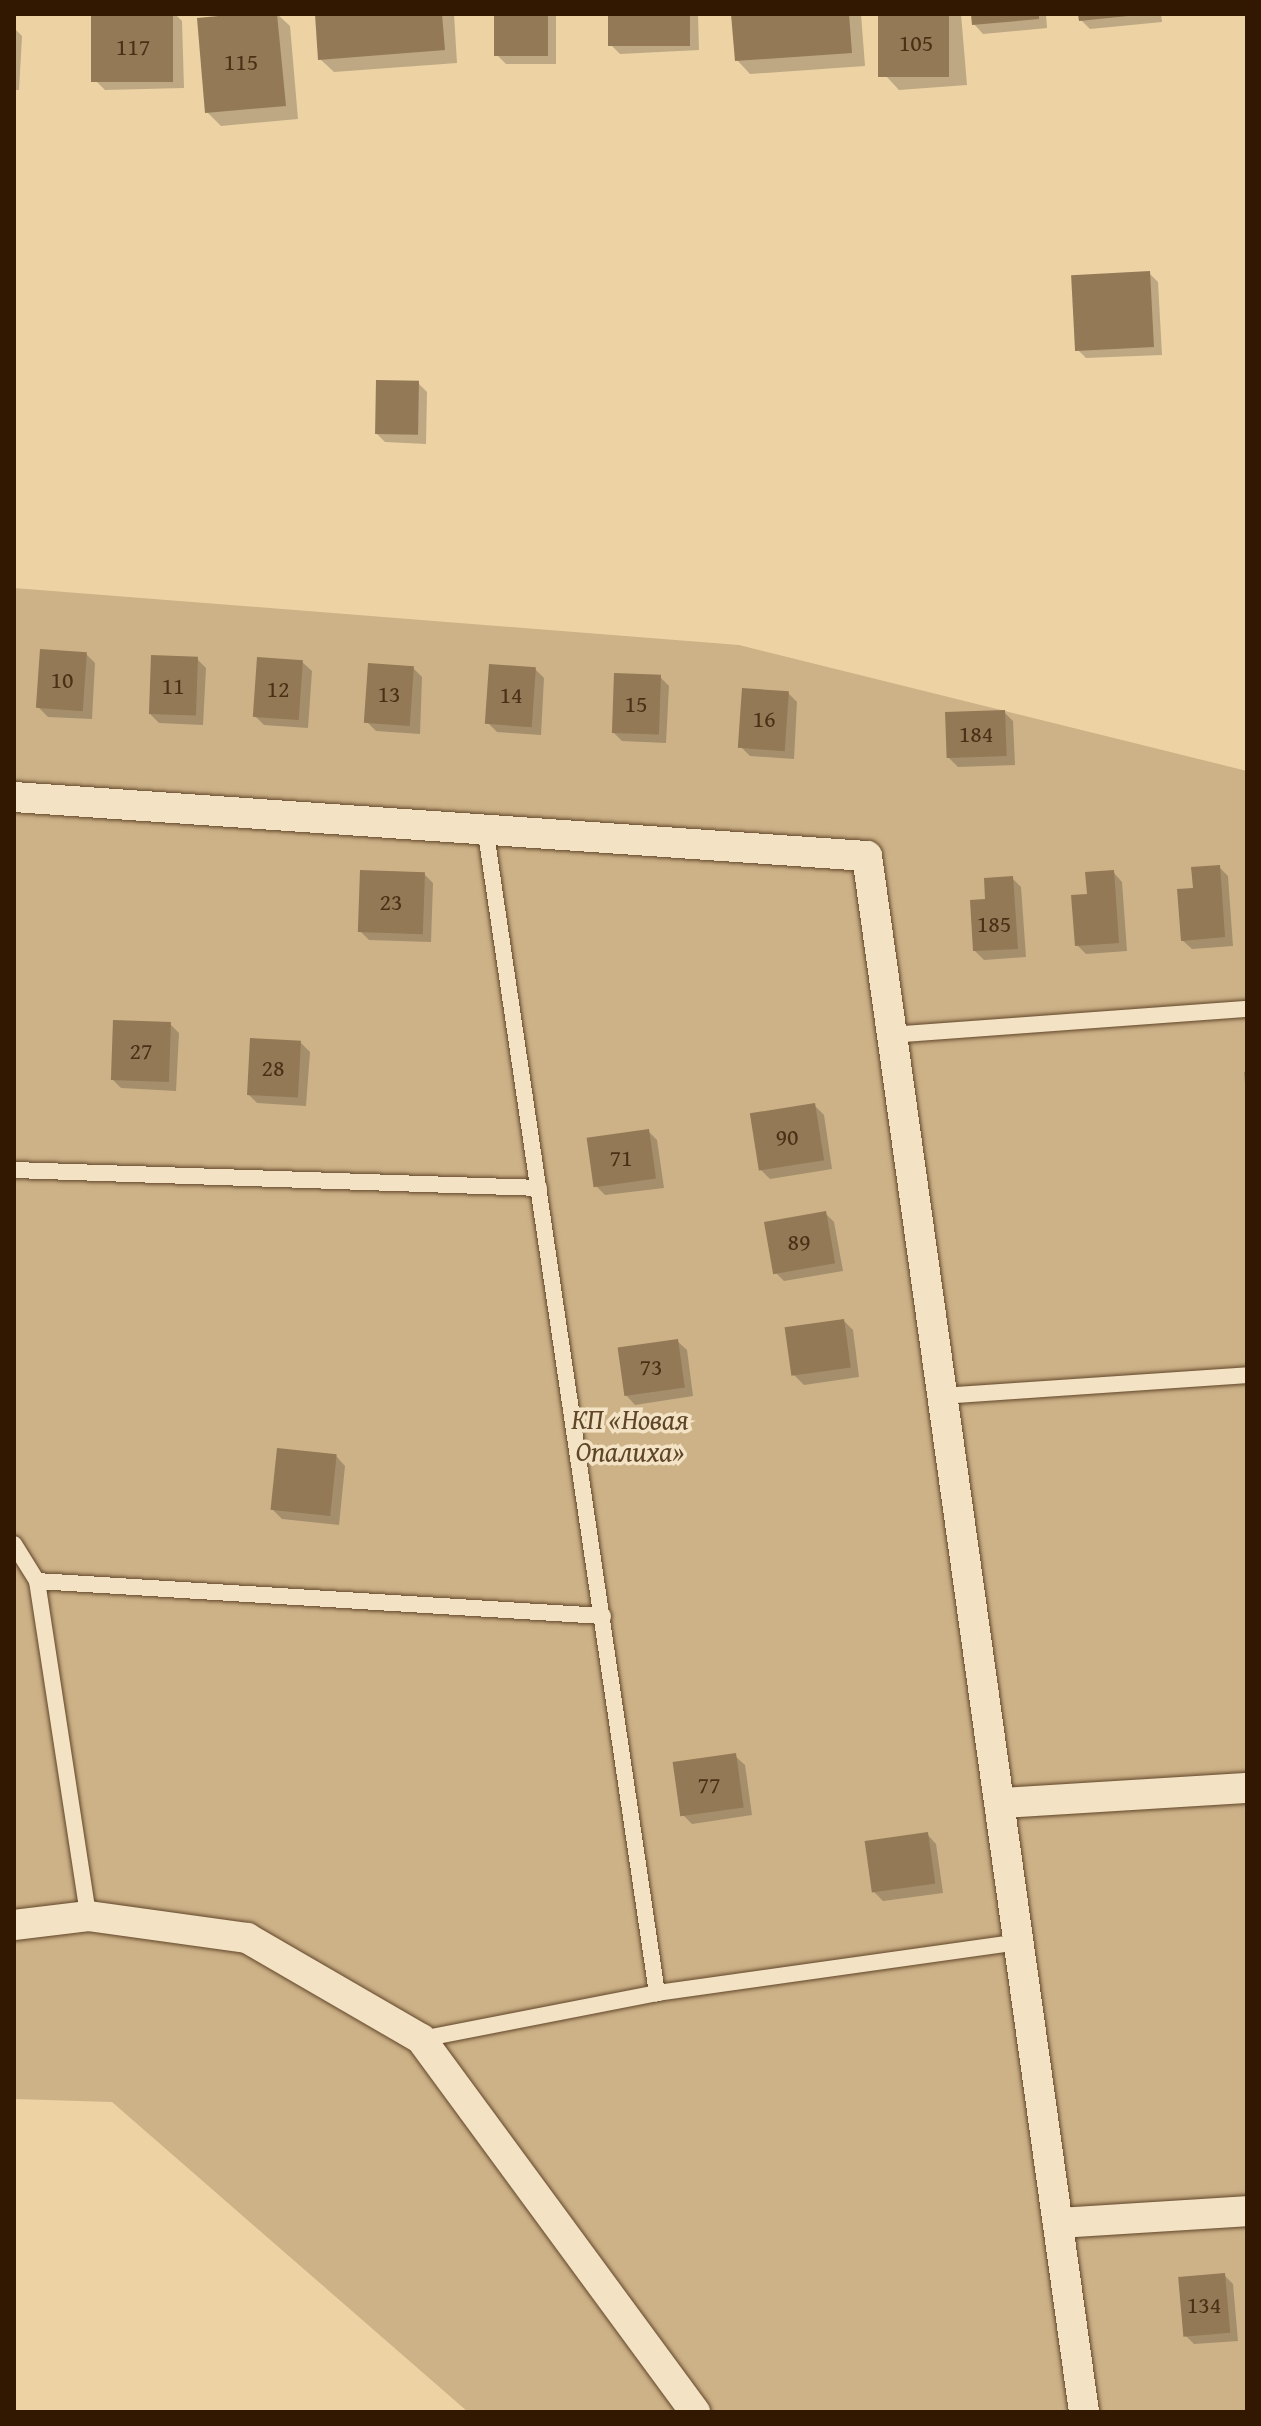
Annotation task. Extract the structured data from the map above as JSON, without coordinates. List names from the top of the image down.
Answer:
{
  "parks": ["КП «Новая Опалиха»"],
  "house_numbers": [
    "105",
    "117",
    "115",
    "10",
    "11",
    "12",
    "13",
    "14",
    "15",
    "16",
    "184",
    "23",
    "185",
    "27",
    "28",
    "90",
    "71",
    "89",
    "73",
    "77",
    "134"
  ]
}
